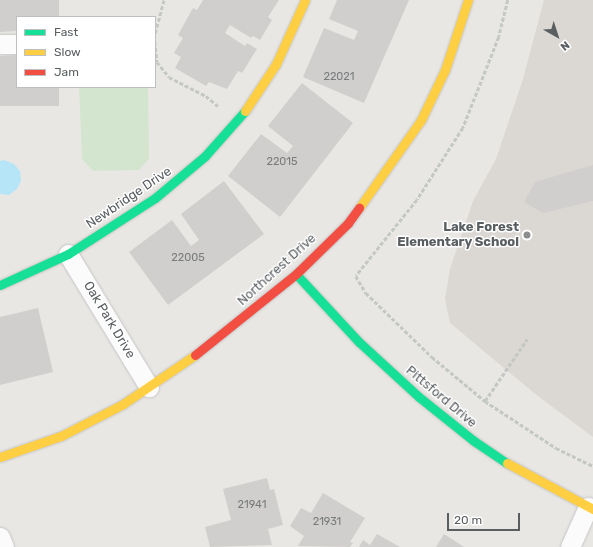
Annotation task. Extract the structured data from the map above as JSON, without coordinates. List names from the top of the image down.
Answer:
{
  "streets": {
    "street": [
      "Newbridge Drive",
      "Northcrest Drive",
      "Oak Park Drive",
      "Pittsford Drive"
    ]
  },
  "crossings": [
    ["Newbridge Drive", "Oak Park Drive"],
    ["Northcrest Drive", "Oak Park Drive"],
    ["Northcrest Drive", "Pittsford Drive"]
  ],
  "places": ["Lake Forest Elementary School"],
  "house_numbers": [
    "22021",
    "22015",
    "22005",
    "21941",
    "21931"
  ],
  "legend": ["Fast", "Slow", "Jam"],
  "scale_bar": "20 m",
  "north": "bottom right"
}
